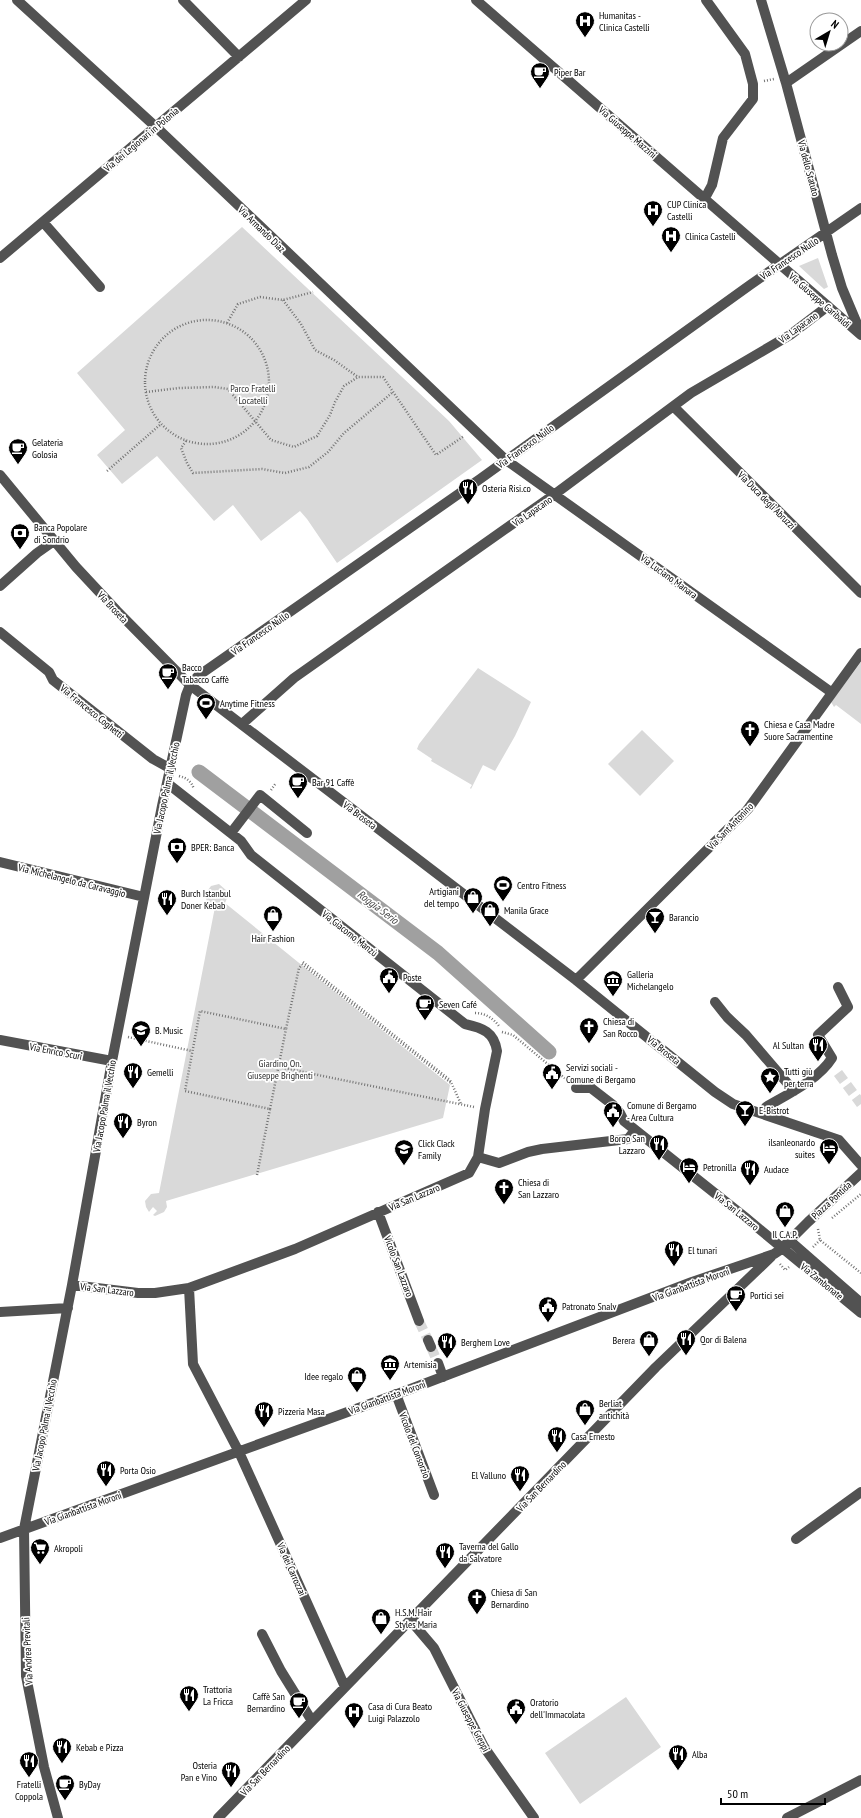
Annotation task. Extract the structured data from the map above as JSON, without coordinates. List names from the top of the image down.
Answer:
{
  "streets": {
    "street": [
      "Via Giuseppe Mazzini",
      "Via dei Legionari in Polonia",
      "Via dello Statuto",
      "Via Armando Diaz",
      "Via Francesco Nullo",
      "Via Giuseppe Garibaldi",
      "Via Lapacano",
      "Via Duca degli Abruzzi",
      "Via Luciano Manara",
      "Via Broseta",
      "Via Francesco Coghetti",
      "Via Jacopo Palma il Vecchio",
      "Via Sant'Antonino",
      "Via Michelangelo da Caravaggio",
      "Via Giacomo Manzù",
      "Via Enrico Scuri",
      "Via San Lazzaro",
      "Piazza Pontida",
      "Vicolo San Lazzaro",
      "Via Zambonate",
      "Via Gianbattista Moroni",
      "Vicolo del Consorzio",
      "Via San Bernardino",
      "Via dei Carrozzai",
      "Via Andrea Previtali",
      "Via Giuseppe Greppi"
    ]
  },
  "crossings": [
    ["Via Giuseppe Mazzini", "Via Francesco Nullo"],
    ["Via Giuseppe Mazzini", "Via Giuseppe Garibaldi"],
    ["Via dei Legionari in Polonia", "Via Armando Diaz"],
    ["Via dello Statuto", "Via Francesco Nullo"],
    ["Via dello Statuto", "Via Giuseppe Garibaldi"],
    ["Via Armando Diaz", "Via Francesco Nullo"],
    ["Via Armando Diaz", "Via Luciano Manara"],
    ["Via Francesco Nullo", "Via Giuseppe Garibaldi"],
    ["Via Francesco Nullo", "Via Luciano Manara"],
    ["Via Francesco Nullo", "Via Broseta"],
    ["Via Francesco Nullo", "Via Jacopo Palma il Vecchio"],
    ["Via Giuseppe Garibaldi", "Via Lapacano"],
    ["Via Lapacano", "Via Duca degli Abruzzi"],
    ["Via Lapacano", "Via Luciano Manara"],
    ["Via Lapacano", "Via Broseta"],
    ["Via Luciano Manara", "Via Sant'Antonino"],
    ["Via Broseta", "Via Jacopo Palma il Vecchio"],
    ["Via Broseta", "Via Sant'Antonino"],
    ["Via Francesco Coghetti", "Via Jacopo Palma il Vecchio"],
    ["Via Jacopo Palma il Vecchio", "Via Michelangelo da Caravaggio"],
    ["Via Jacopo Palma il Vecchio", "Via Giacomo Manzù"],
    ["Via Jacopo Palma il Vecchio", "Via Enrico Scuri"],
    ["Via Jacopo Palma il Vecchio", "Via San Lazzaro"],
    ["Via Jacopo Palma il Vecchio", "Via Gianbattista Moroni"],
    ["Via Jacopo Palma il Vecchio", "Via Andrea Previtali"],
    ["Via Giacomo Manzù", "Via San Lazzaro"],
    ["Via San Lazzaro", "Vicolo San Lazzaro"],
    ["Via San Lazzaro", "Via Zambonate"],
    ["Via San Lazzaro", "Via Gianbattista Moroni"],
    ["Via San Lazzaro", "Via San Bernardino"],
    ["Piazza Pontida", "Via Zambonate"],
    ["Piazza Pontida", "Via San Bernardino"],
    ["Via Zambonate", "Via Gianbattista Moroni"],
    ["Via Zambonate", "Via San Bernardino"],
    ["Via Gianbattista Moroni", "Vicolo del Consorzio"],
    ["Via Gianbattista Moroni", "Via San Bernardino"],
    ["Via Gianbattista Moroni", "Via dei Carrozzai"],
    ["Via Gianbattista Moroni", "Via Andrea Previtali"],
    ["Via San Bernardino", "Via dei Carrozzai"],
    ["Via San Bernardino", "Via Giuseppe Greppi"]
  ],
  "water": ["Roggia Serio"],
  "parks": ["Parco Fratelli Locatelli", "Giardino On. Giuseppe Brighenti"],
  "places": {
    "hospital": [
      "Humanitas - Clinica Castelli",
      "CUP Clinica Castelli",
      "Clinica Castelli",
      "Casa di Cura Beato Luigi Palazzolo"
    ],
    "cafe": [
      "Piper Bar",
      "Gelateria Golosia",
      "Bacco Tabacco Caffè",
      "Bar 91 Caffè",
      "Seven Café",
      "Portici sei",
      "Caffè San Bernardino",
      "ByDay"
    ],
    "restaurant": [
      "Osteria Risi.co",
      "Burch Istanbul Doner Kebab",
      "Al Sultan",
      "Gemelli",
      "Byron",
      "Borgo San Lazzaro",
      "Audace",
      "El tunari",
      "Qor di Balena",
      "Berghem Love",
      "Pizzeria Masa",
      "Casa Ernesto",
      "Porta Osio",
      "El Valluno",
      "Taverna del Gallo da Salvatore",
      "Trattoria La Fricca",
      "Kebab e Pizza",
      "Alba",
      "Fratelli Coppola",
      "Osteria Pan e Vino"
    ],
    "bank": ["Banca Popolare di Sondrio", "BPER: Banca"],
    "sports": ["Anytime Fitness", "Centro Fitness"],
    "church": [
      "Chiesa e Casa Madre Suore Sacramentine",
      "Chiesa di San Rocco",
      "Chiesa di San Lazzaro",
      "Chiesa di San Bernardino"
    ],
    "shop": [
      "Artigiani del tempo",
      "Manila Grace",
      "Hair Fashion",
      "Il C.A.P.",
      "Berera",
      "Idee regalo",
      "Berliat antichità",
      "H.S.M. Hair Styles Maria"
    ],
    "bar": ["Barancio", "E-Bistrot"],
    "public building": [
      "Poste",
      "Servizi sociali - Comune di Bergamo",
      "Comune di Bergamo - Area Cultura",
      "Patronato Snalv",
      "Oratorio dell'Immacolata"
    ],
    "museum": ["Galleria Michelangelo", "Artemisia"],
    "school or university": ["B. Music", "Click Clack Family"],
    "place": ["Tutti giù per terra"],
    "hotel": ["ilsanleonardo suites", "Petronilla"],
    "supermarket": ["Akropoli"]
  },
  "scale_bar": "50 m",
  "north": "top right"
}
